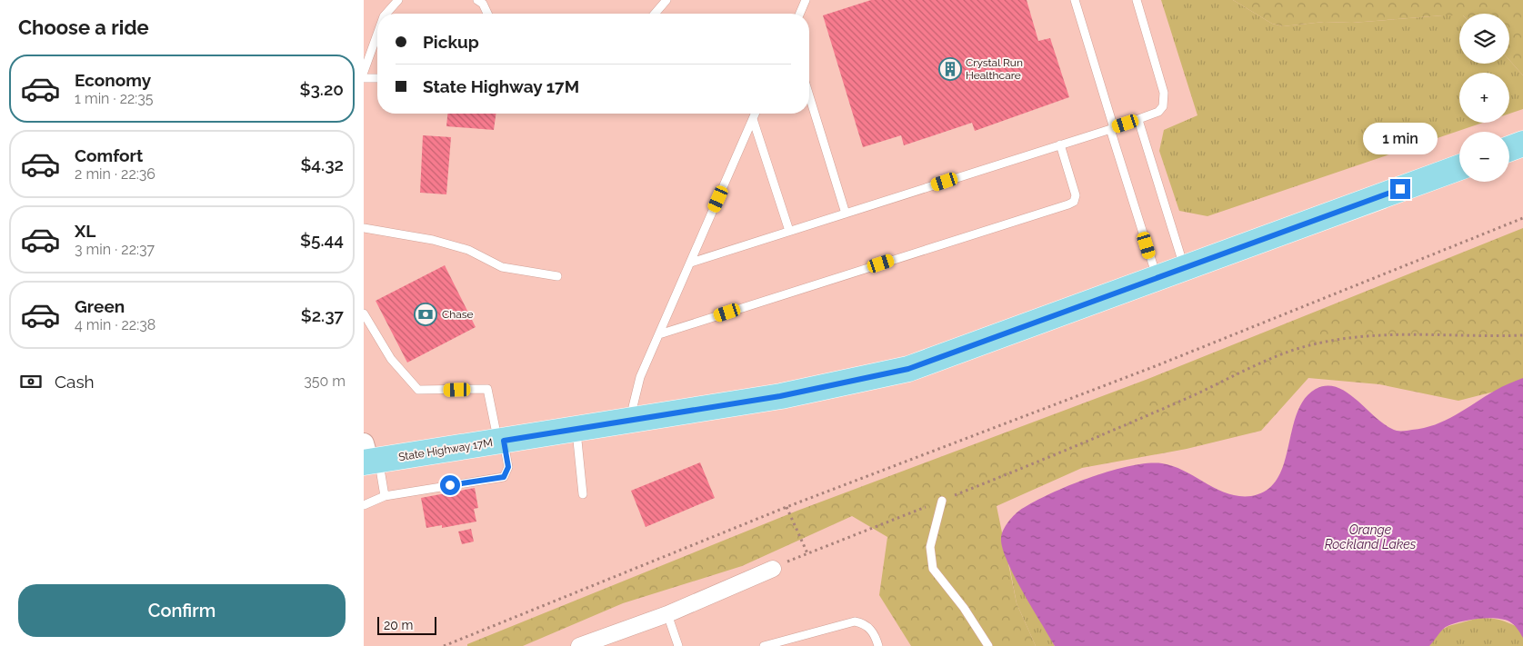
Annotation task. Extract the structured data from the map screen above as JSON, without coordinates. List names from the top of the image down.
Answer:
{
  "streets": {
    "main road": ["State Highway 17M"]
  },
  "water": ["Orange Rockland Lakes"],
  "places": {
    "building": ["Crystal Run Healthcare"],
    "bank": ["Chase"]
  },
  "scale_bar": "20 m",
  "page": {
    "heading": "Choose a ride",
    "map_buttons": ["+", "−"],
    "banner": ["Pickup", "State Highway 17M"],
    "list": [
      {
        "name": "Economy",
        "note": "1 min · 22:35",
        "value": "$3.20"
      },
      {
        "name": "Comfort",
        "note": "2 min · 22:36",
        "value": "$4.32"
      },
      {
        "name": "XL",
        "note": "3 min · 22:37",
        "value": "$5.44"
      },
      {
        "name": "Green",
        "note": "4 min · 22:38",
        "value": "$2.37"
      }
    ],
    "bubble": "1 min",
    "pay": ["Cash", "350 m"],
    "buttons": "Confirm",
    "scale": "20 m"
  }
}
